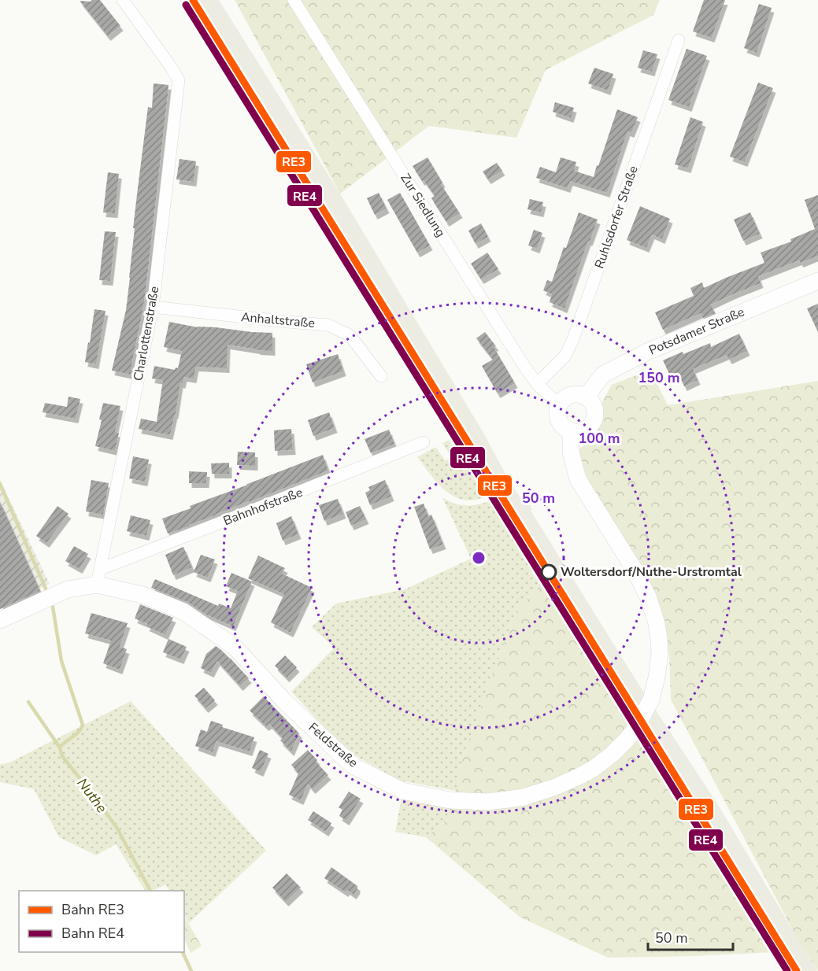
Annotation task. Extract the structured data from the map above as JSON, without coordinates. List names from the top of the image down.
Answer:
{
  "streets": {
    "street": [
      "Zur Siedlung",
      "Ruhlsdorfer Straße",
      "Anhaltstraße",
      "Potsdamer Straße",
      "Charlottenstraße",
      "Bahnhofstraße",
      "Feldstraße"
    ]
  },
  "crossings": [
    ["Zur Siedlung", "Ruhlsdorfer Straße"],
    ["Zur Siedlung", "Potsdamer Straße"],
    ["Zur Siedlung", "Feldstraße"],
    ["Anhaltstraße", "Charlottenstraße"],
    ["Potsdamer Straße", "Feldstraße"],
    ["Charlottenstraße", "Bahnhofstraße"],
    ["Charlottenstraße", "Feldstraße"],
    ["Bahnhofstraße", "Feldstraße"]
  ],
  "water": ["Nuthe"],
  "places": ["Woltersdorf/Nuthe-Urstromtal"],
  "lines": ["rail line RE3", "rail line RE4"],
  "legend": ["Bahn RE3", "Bahn RE4"],
  "scale_bar": "50 m",
  "rings": ["150 m", "100 m", "50 m"]
}
